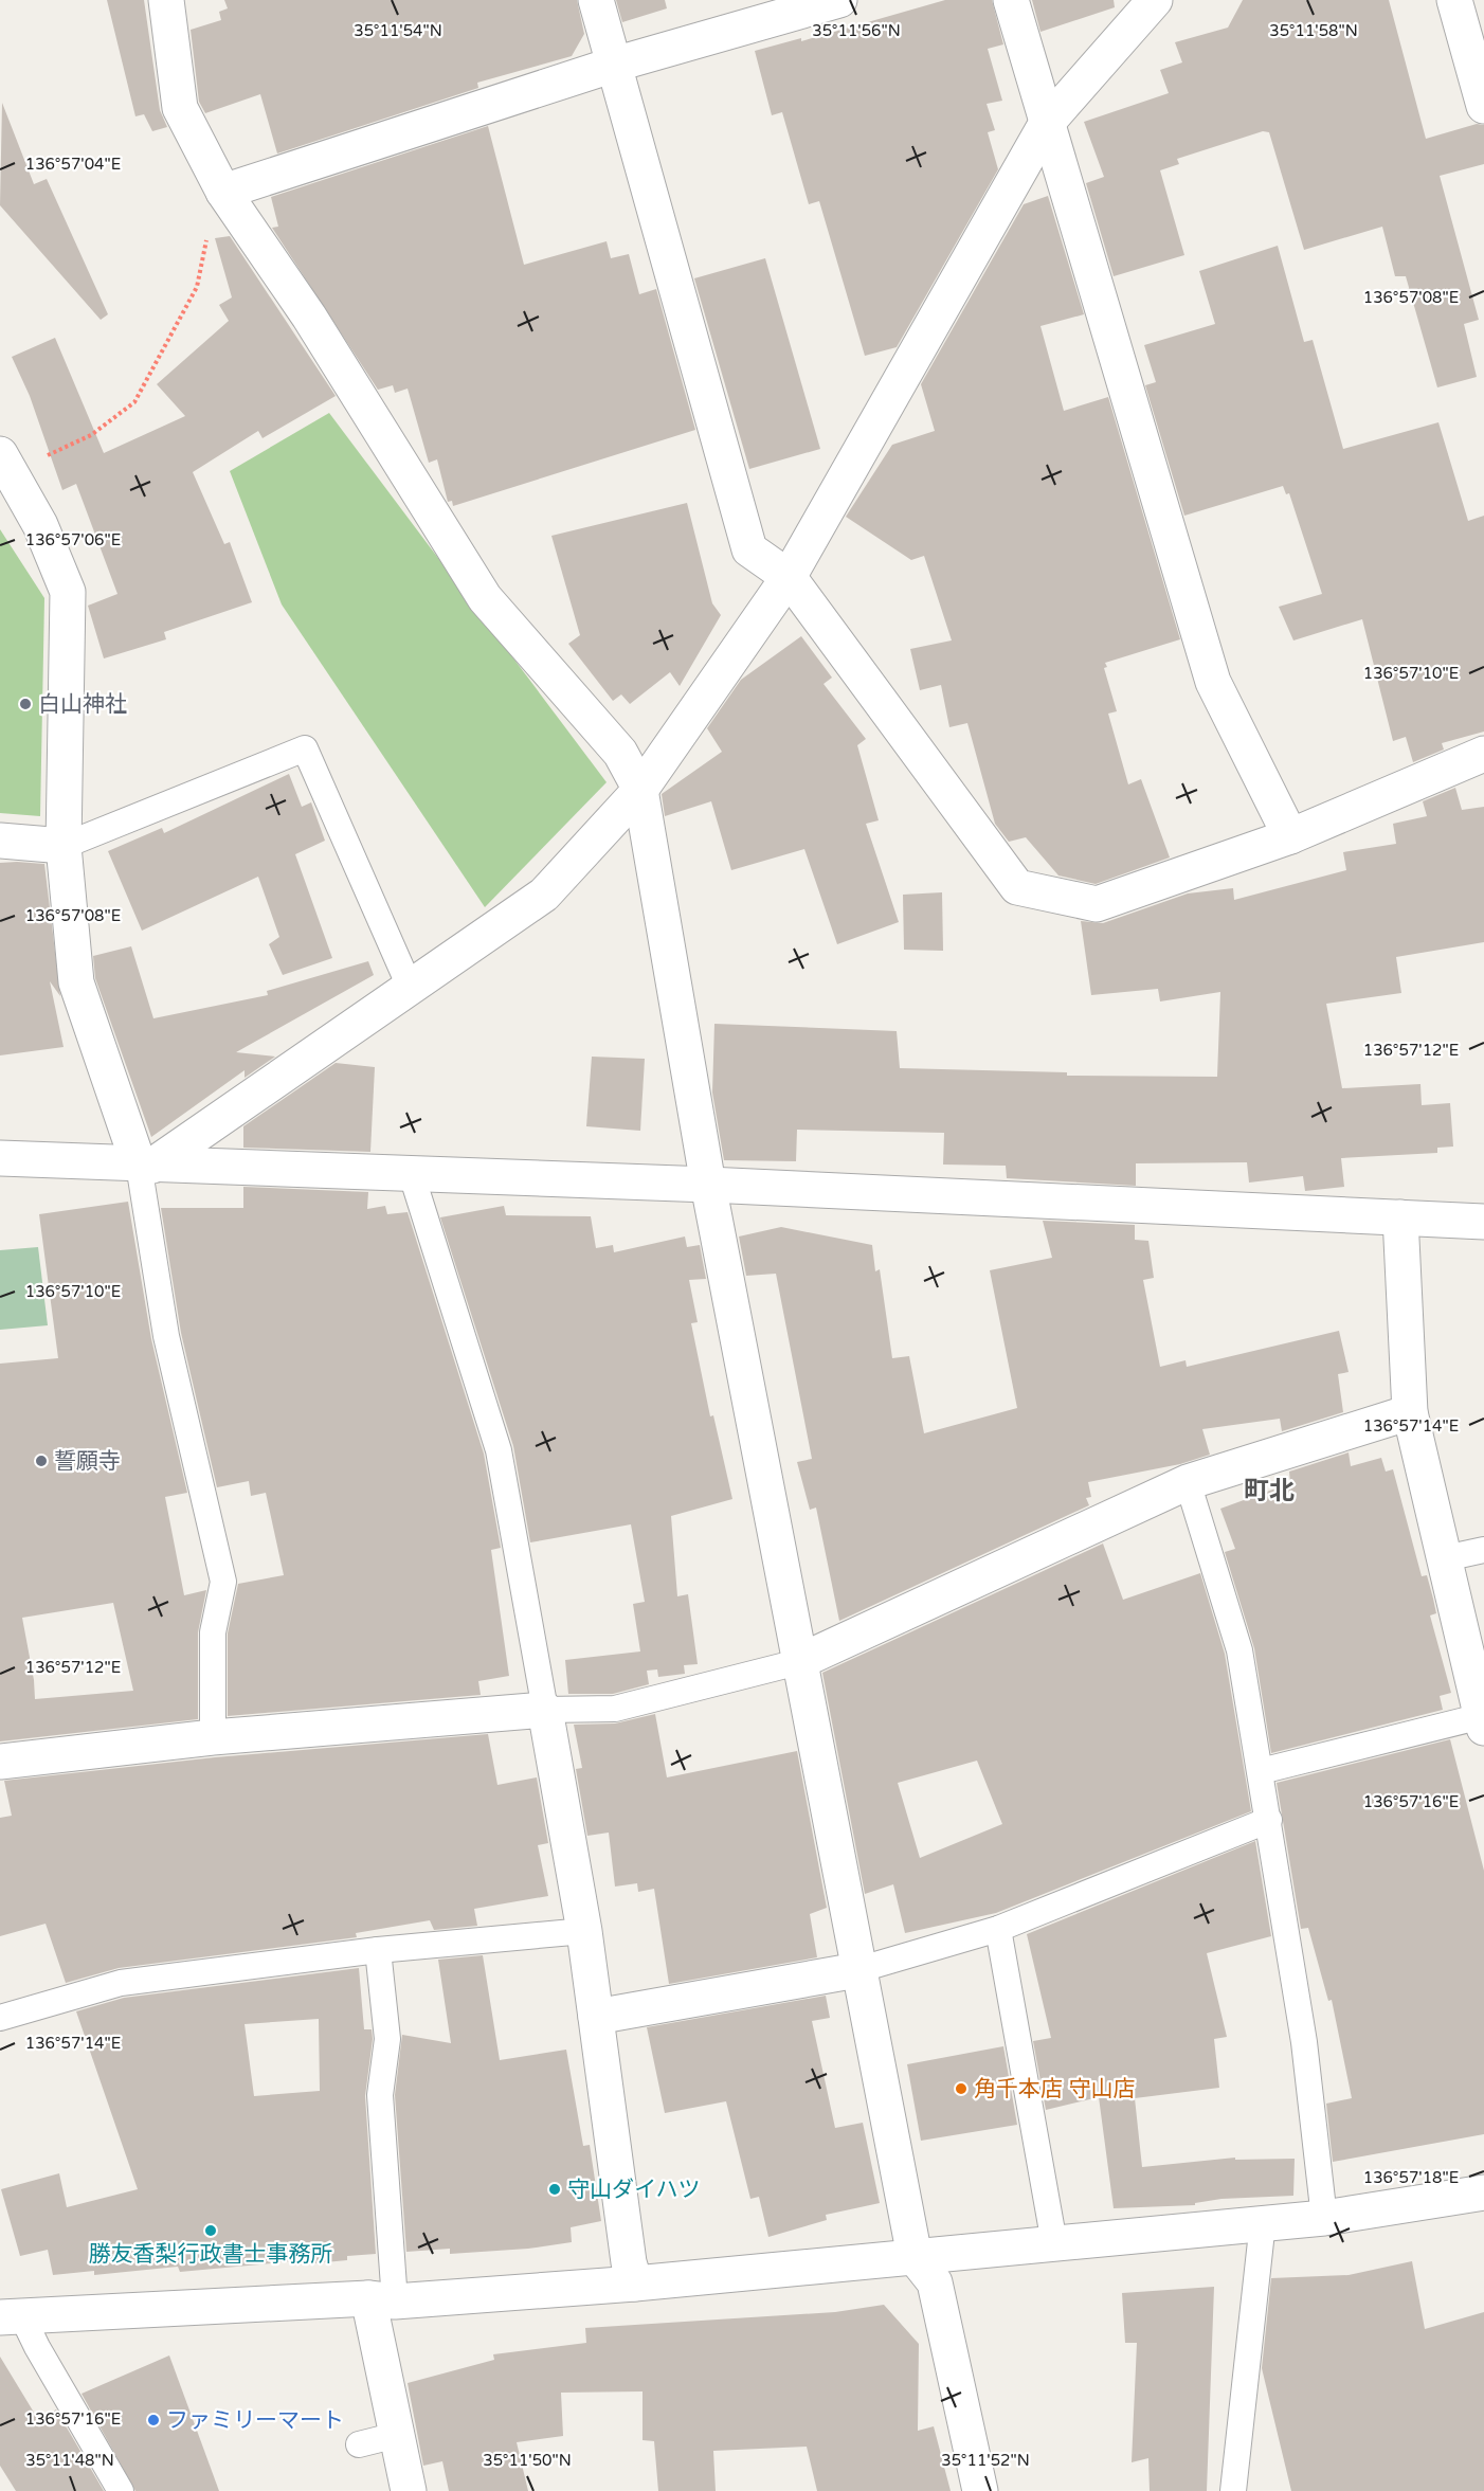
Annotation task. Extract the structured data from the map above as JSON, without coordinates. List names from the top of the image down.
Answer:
{
  "districts": ["町北"],
  "places": [
    "白山神社",
    "誓願寺",
    "角千本店 守山店",
    "守山ダイハツ",
    "勝友香梨行政書士事務所",
    "ファミリーマート"
  ],
  "coordinates": [
    "35°11'54\"N",
    "35°11'56\"N",
    "35°11'58\"N",
    "136°57'04\"E",
    "136°57'08\"E",
    "136°57'06\"E",
    "136°57'10\"E",
    "136°57'12\"E",
    "136°57'14\"E",
    "136°57'16\"E",
    "136°57'18\"E",
    "35°11'48\"N",
    "35°11'50\"N",
    "35°11'52\"N"
  ]
}
